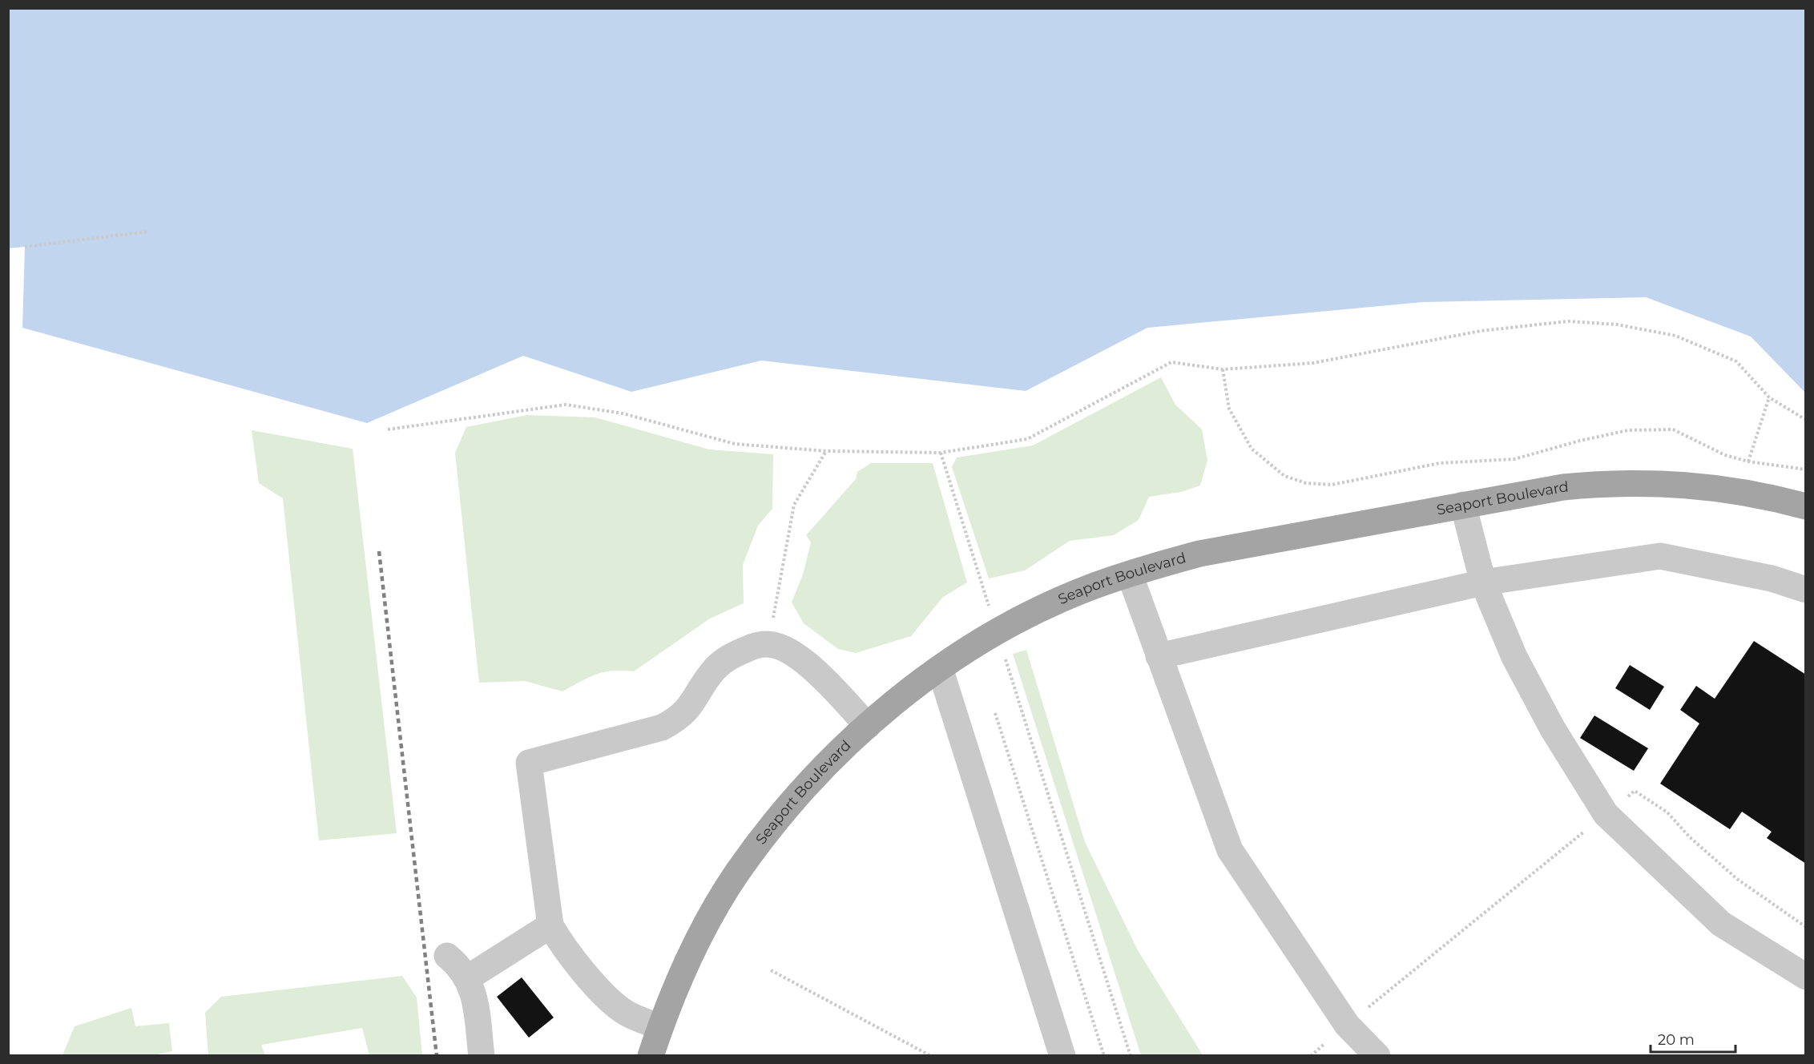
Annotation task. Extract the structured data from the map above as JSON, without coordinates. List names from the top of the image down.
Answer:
{
  "streets": {
    "main road": ["Seaport Boulevard"]
  },
  "scale_bar": "20 m"
}
